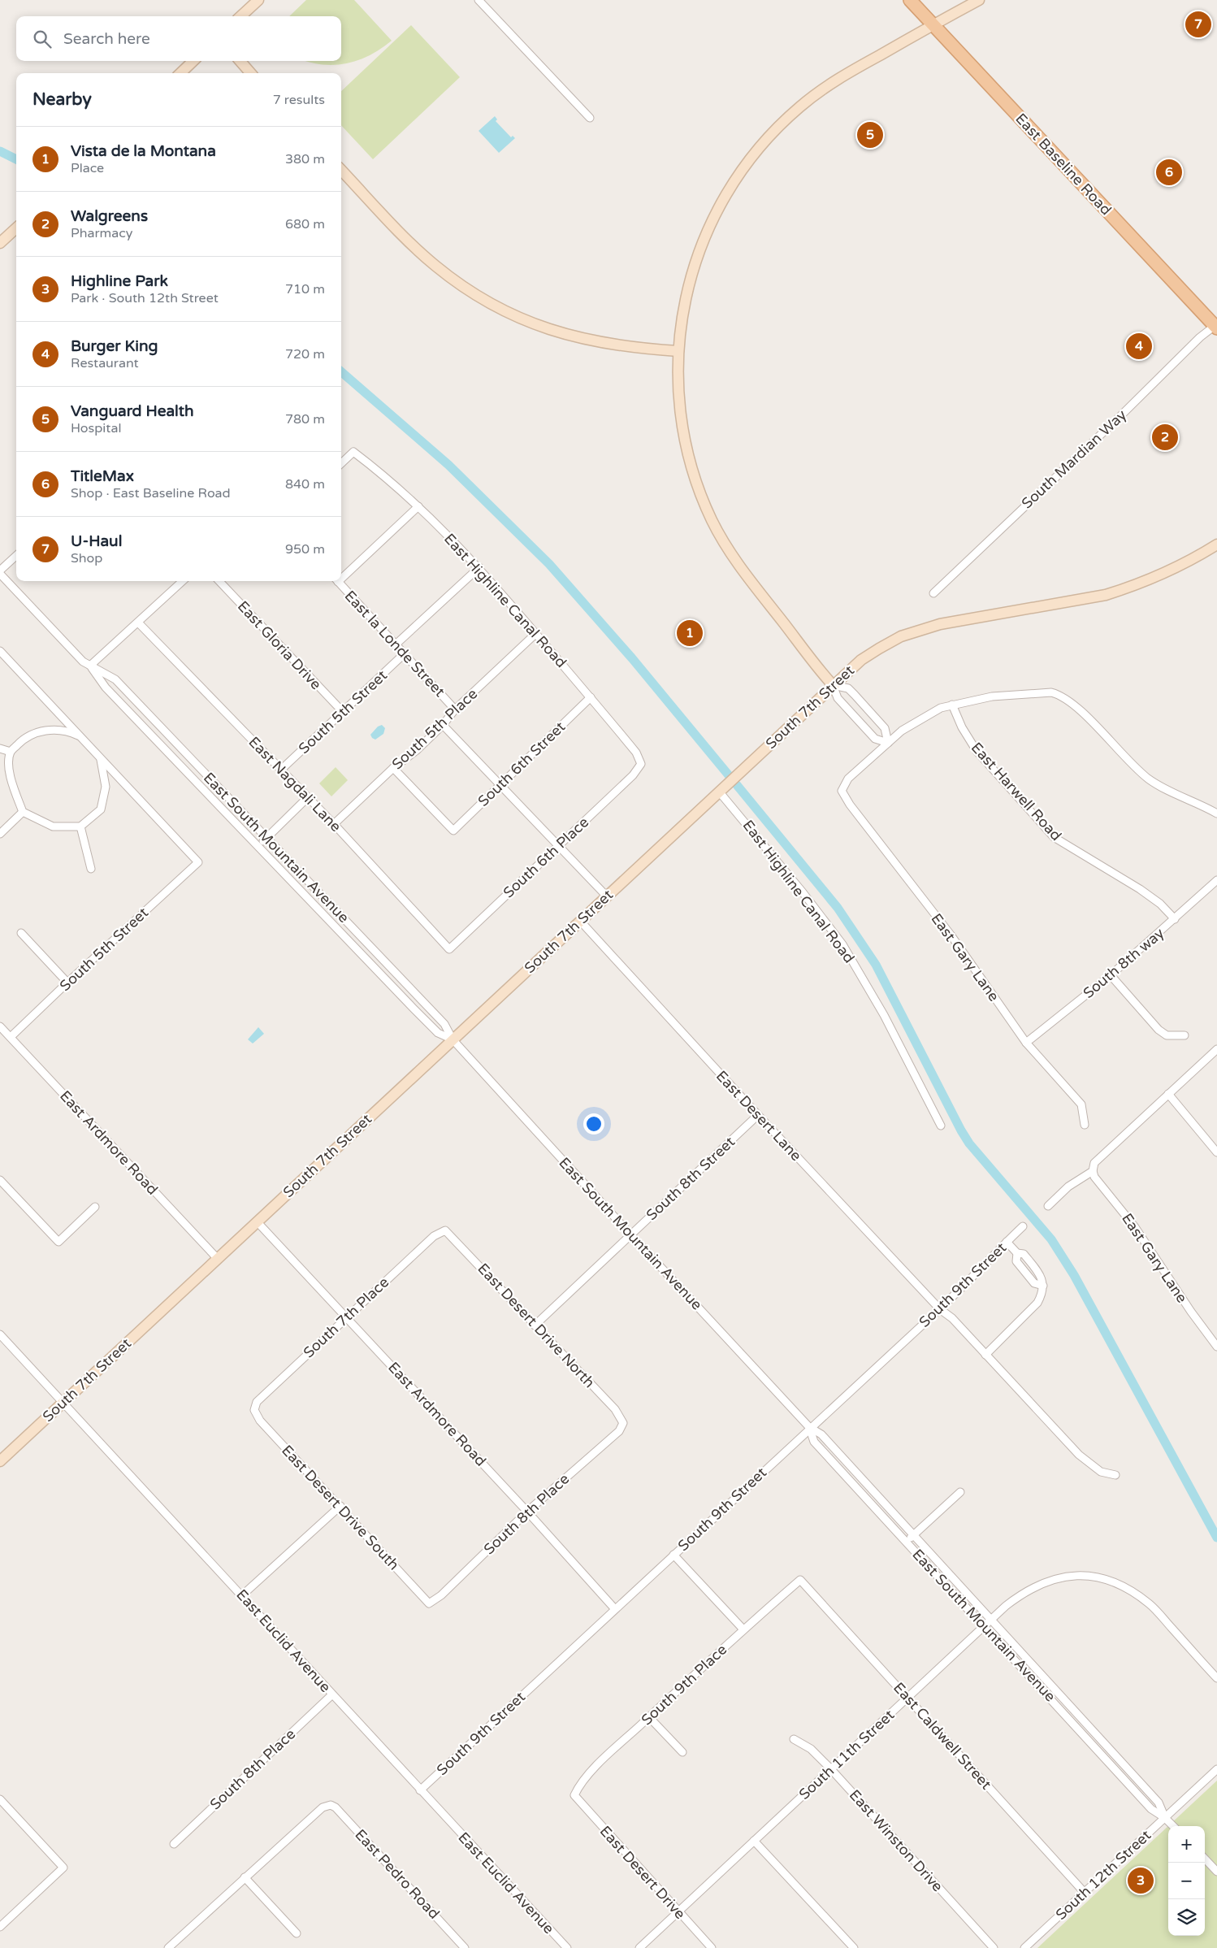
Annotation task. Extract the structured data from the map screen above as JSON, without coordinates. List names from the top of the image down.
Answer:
{
  "streets": {
    "main road": ["East Baseline Road", "South 7th Street"],
    "street": [
      "South Mardian Way",
      "East Highline Canal Road",
      "East la Londe Street",
      "East Gloria Drive",
      "South 5th Street",
      "South 5th Place",
      "South 6th Street",
      "East Nagdali Lane",
      "East Harwell Road",
      "East South Mountain Avenue",
      "South 6th Place",
      "East Gary Lane",
      "South 8th way",
      "East Desert Lane",
      "East Ardmore Road",
      "South 8th Street",
      "South 9th Street",
      "South 7th Place",
      "East Desert Drive North",
      "East Desert Drive South",
      "South 8th Place",
      "East Euclid Avenue",
      "South 9th Place",
      "East Caldwell Street",
      "South 11th Street",
      "East Winston Drive",
      "East Desert Drive",
      "East Pedro Road",
      "South 12th Street"
    ]
  },
  "crossings": [
    ["East Baseline Road", "South Mardian Way"],
    ["East Highline Canal Road", "South 7th Street"],
    ["East Highline Canal Road", "South 5th Place"],
    ["East Highline Canal Road", "South 6th Street"],
    ["East Highline Canal Road", "South 6th Place"],
    ["East la Londe Street", "South 5th Street"],
    ["East la Londe Street", "South 5th Place"],
    ["East Gloria Drive", "South 5th Street"],
    ["South 7th Street", "East South Mountain Avenue"],
    ["South 7th Street", "East Desert Lane"],
    ["South 7th Street", "East Ardmore Road"],
    ["South 7th Street", "East Euclid Avenue"],
    ["South 5th Street", "East Nagdali Lane"],
    ["South 5th Street", "East Ardmore Road"],
    ["South 5th Place", "South 6th Street"],
    ["South 5th Place", "East Nagdali Lane"],
    ["East Nagdali Lane", "South 6th Place"],
    ["East Harwell Road", "South 8th way"],
    ["East South Mountain Avenue", "South 8th Street"],
    ["East South Mountain Avenue", "South 9th Street"],
    ["East South Mountain Avenue", "South 11th Street"],
    ["East South Mountain Avenue", "South 12th Street"],
    ["East Gary Lane", "South 8th way"],
    ["East Desert Lane", "South 8th Street"],
    ["East Desert Lane", "South 9th Street"],
    ["East Ardmore Road", "South 9th Street"],
    ["East Ardmore Road", "South 7th Place"],
    ["East Ardmore Road", "South 8th Place"],
    ["South 8th Street", "East Desert Drive North"],
    ["South 9th Street", "East Euclid Avenue"],
    ["South 7th Place", "East Desert Drive North"],
    ["South 7th Place", "East Desert Drive South"],
    ["East Desert Drive North", "South 8th Place"],
    ["East Desert Drive South", "South 8th Place"],
    ["South 8th Place", "East Euclid Avenue"],
    ["South 9th Place", "East Caldwell Street"],
    ["South 9th Place", "East Desert Drive"],
    ["East Caldwell Street", "South 11th Street"],
    ["East Caldwell Street", "South 12th Street"],
    ["South 11th Street", "East Winston Drive"],
    ["South 11th Street", "East Desert Drive"]
  ],
  "page": {
    "pins": [
      "7",
      "5",
      "6",
      "4",
      "2",
      "1",
      "3"
    ],
    "search": "Search here",
    "heading": ["Nearby", "7 results"],
    "list": [
      {
        "mark": "1",
        "name": "Vista de la Montana",
        "note": "Place",
        "value": "380 m"
      },
      {
        "mark": "2",
        "name": "Walgreens",
        "note": "Pharmacy",
        "value": "680 m"
      },
      {
        "mark": "3",
        "name": "Highline Park",
        "note": "Park · South 12th Street",
        "value": "710 m"
      },
      {
        "mark": "4",
        "name": "Burger King",
        "note": "Restaurant",
        "value": "720 m"
      },
      {
        "mark": "5",
        "name": "Vanguard Health",
        "note": "Hospital",
        "value": "780 m"
      },
      {
        "mark": "6",
        "name": "TitleMax",
        "note": "Shop · East Baseline Road",
        "value": "840 m"
      },
      {
        "mark": "7",
        "name": "U-Haul",
        "note": "Shop",
        "value": "950 m"
      }
    ],
    "map_buttons": ["+", "−"]
  }
}
